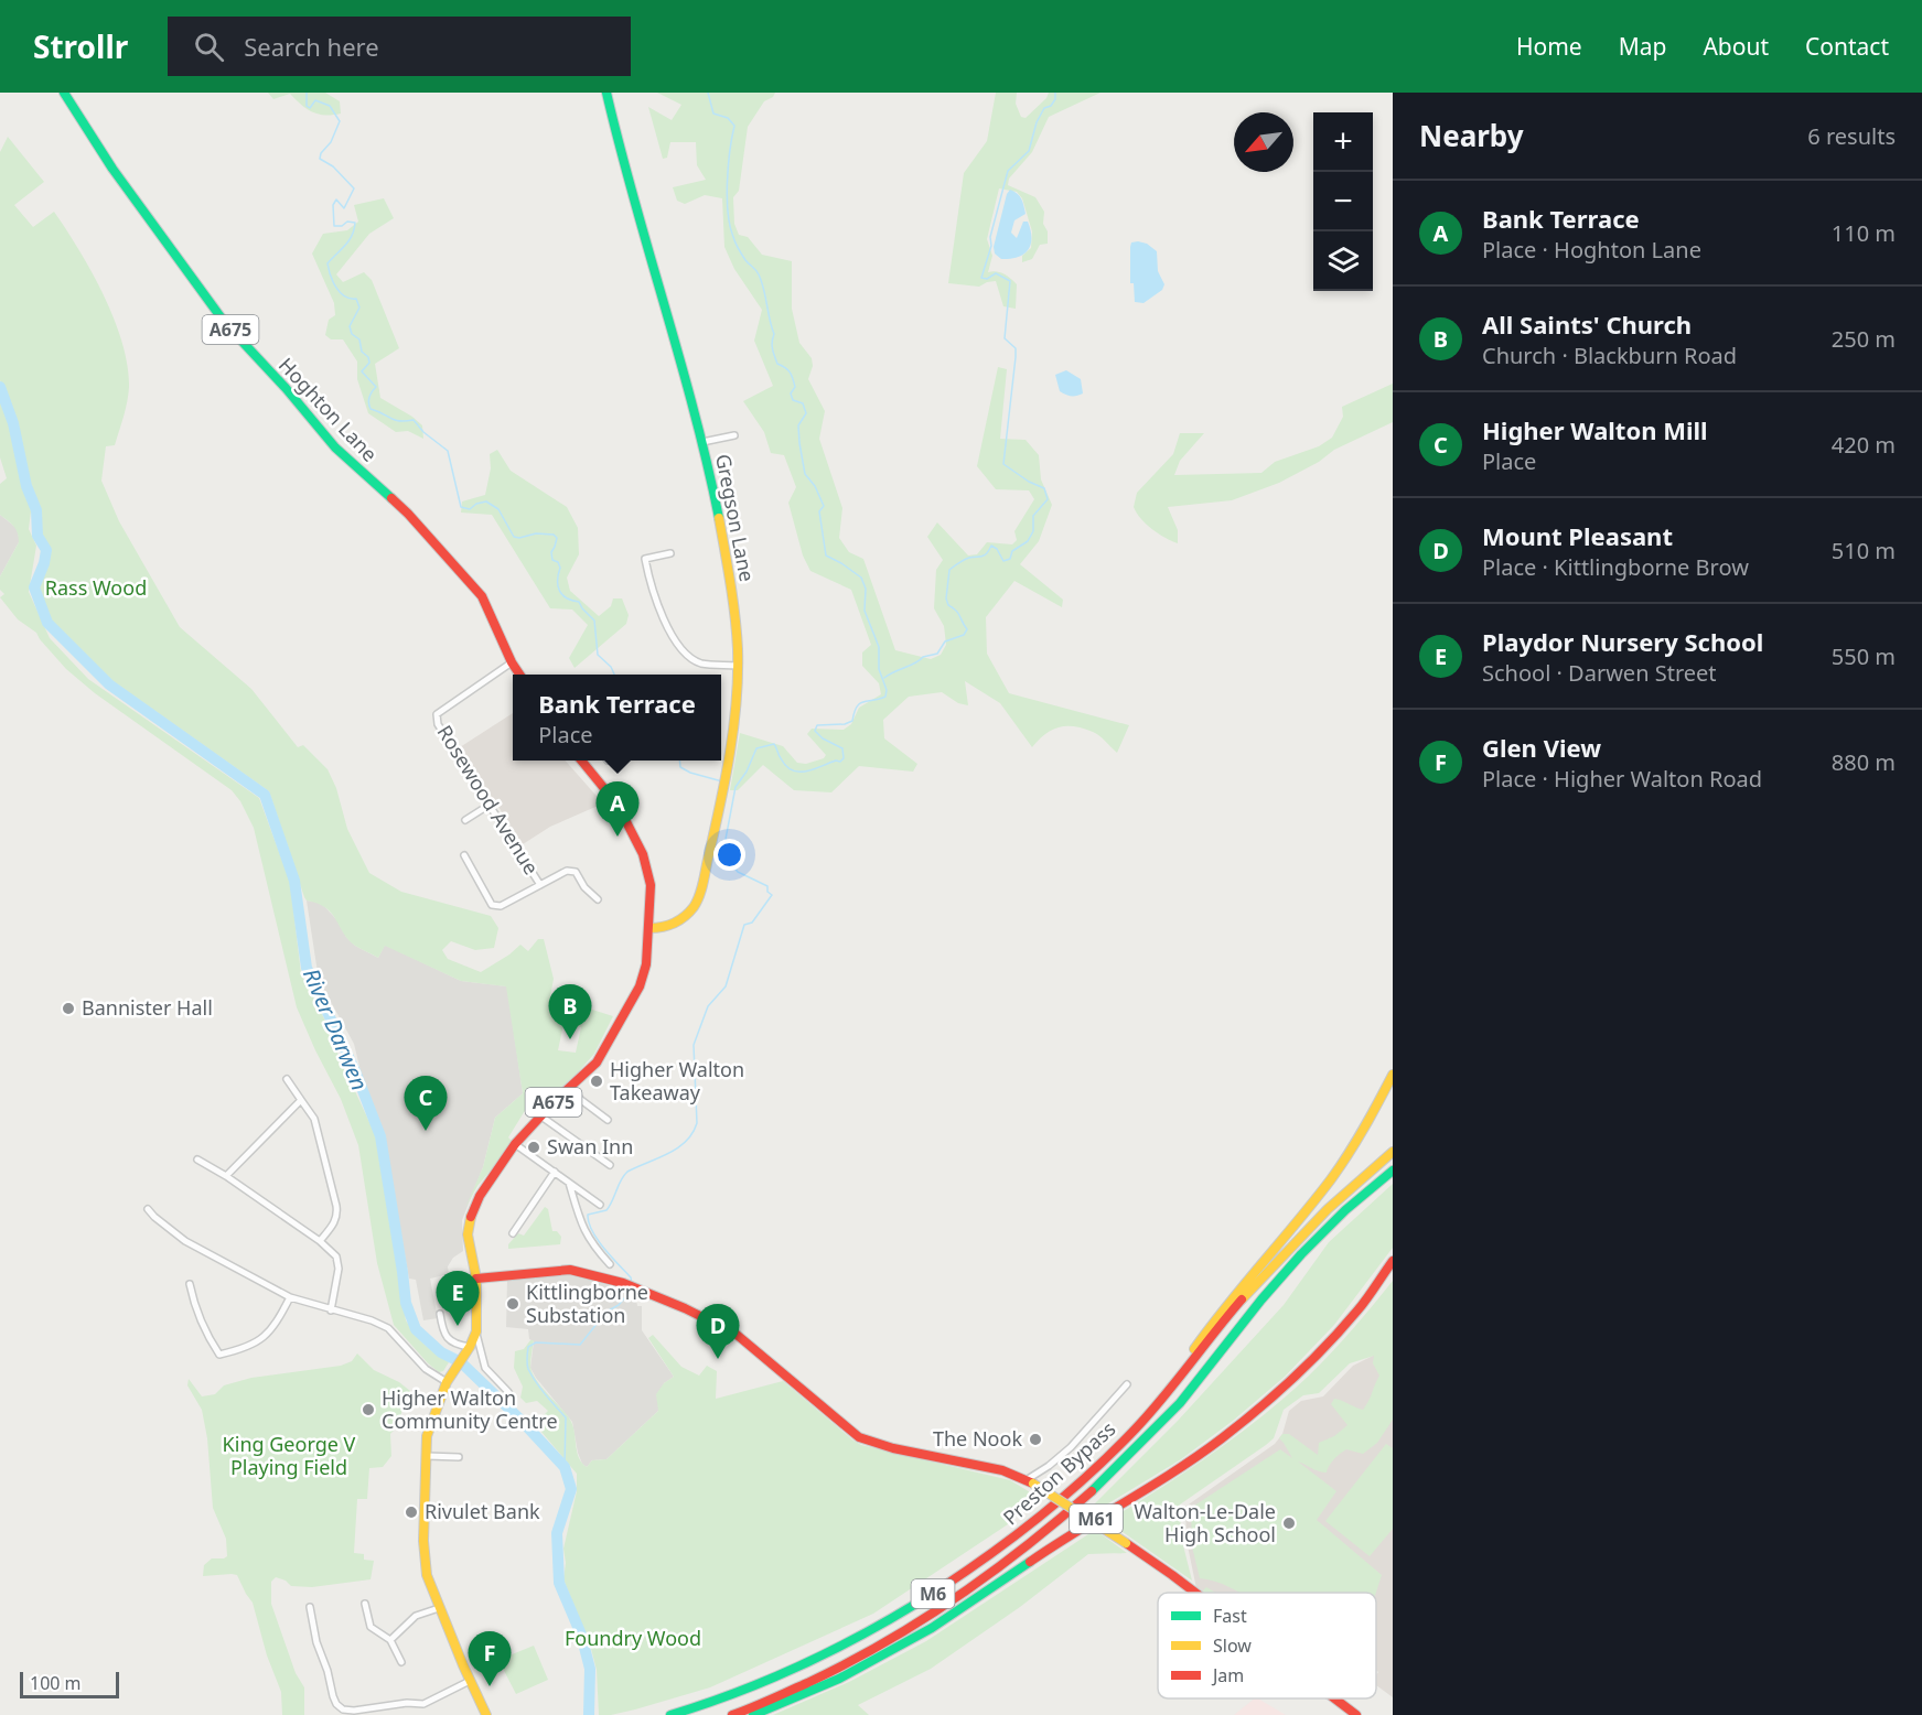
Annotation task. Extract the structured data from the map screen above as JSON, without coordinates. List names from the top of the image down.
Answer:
{
  "streets": {
    "main road": [
      "A675",
      "Hoghton Lane",
      "Gregson Lane",
      "Preston Bypass",
      "M61",
      "M6"
    ],
    "street": ["Rosewood Avenue"]
  },
  "crossings": [
    ["A675", "Gregson Lane"],
    ["Hoghton Lane", "Rosewood Avenue"]
  ],
  "water": ["River Darwen"],
  "parks": ["Rass Wood", "King George V Playing Field", "Foundry Wood"],
  "places": [
    "Bannister Hall",
    "Higher Walton Takeaway",
    "Swan Inn",
    "Kittlingborne Substation",
    "Higher Walton Community Centre",
    "The Nook",
    "Rivulet Bank",
    "Walton-Le-Dale High School"
  ],
  "legend": ["Fast", "Slow", "Jam"],
  "scale_bar": "100 m",
  "north": "bottom left",
  "page": {
    "header": "Strollr",
    "search": "Search here",
    "nav": [
      "Home",
      "Map",
      "About",
      "Contact"
    ],
    "heading": ["Nearby", "6 results"],
    "map_buttons": ["+", "−"],
    "list": [
      {
        "mark": "A",
        "name": "Bank Terrace",
        "note": "Place · Hoghton Lane",
        "value": "110 m"
      },
      {
        "mark": "B",
        "name": "All Saints' Church",
        "note": "Church · Blackburn Road",
        "value": "250 m"
      },
      {
        "mark": "C",
        "name": "Higher Walton Mill",
        "note": "Place",
        "value": "420 m"
      },
      {
        "mark": "D",
        "name": "Mount Pleasant",
        "note": "Place · Kittlingborne Brow",
        "value": "510 m"
      },
      {
        "mark": "E",
        "name": "Playdor Nursery School",
        "note": "School · Darwen Street",
        "value": "550 m"
      },
      {
        "mark": "F",
        "name": "Glen View",
        "note": "Place · Higher Walton Road",
        "value": "880 m"
      }
    ],
    "popup": ["Bank Terrace", "Place"],
    "pins": [
      "A",
      "B",
      "C",
      "E",
      "D",
      "F"
    ],
    "scale": "100 m"
  }
}
